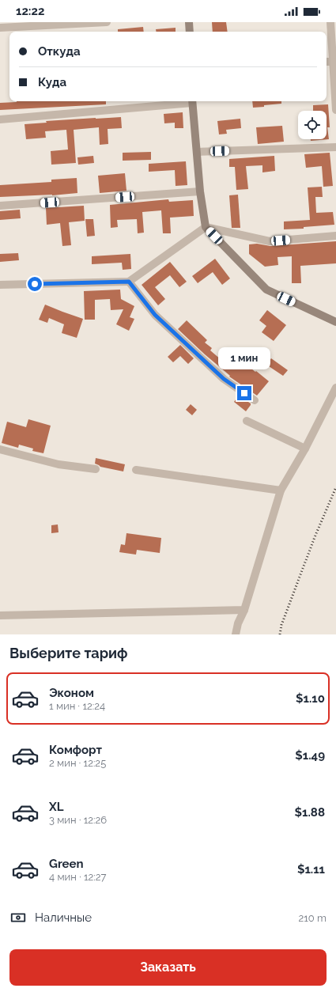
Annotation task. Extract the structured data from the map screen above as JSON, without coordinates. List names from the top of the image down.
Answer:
{
  "page": {
    "status": "12:22",
    "banner": ["Откуда", "Куда"],
    "bubble": "1 мин",
    "heading": "Выберите тариф",
    "list": [
      {
        "name": "Эконом",
        "note": "1 мин · 12:24",
        "value": "$1.10"
      },
      {
        "name": "Комфорт",
        "note": "2 мин · 12:25",
        "value": "$1.49"
      },
      {
        "name": "XL",
        "note": "3 мин · 12:26",
        "value": "$1.88"
      },
      {
        "name": "Green",
        "note": "4 мин · 12:27",
        "value": "$1.11"
      }
    ],
    "pay": ["Наличные", "210 m"],
    "buttons": "Заказать"
  }
}
